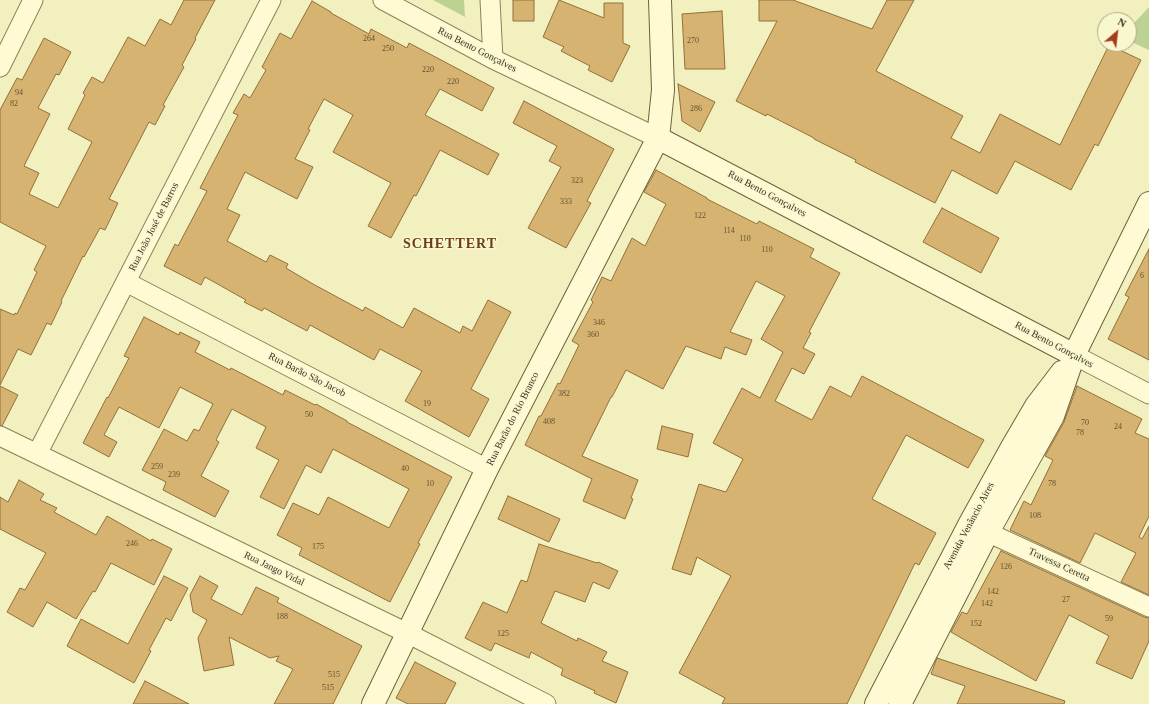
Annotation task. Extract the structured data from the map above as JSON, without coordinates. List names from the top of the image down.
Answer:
{
  "streets": {
    "street": [
      "Rua Bento Gonçalves",
      "Rua João José de Barros",
      "Rua Barão São Jacob",
      "Rua Barão do Rio Branco",
      "Avenida Venâncio Aires",
      "Travessa Ceretta",
      "Rua Jango Vidal"
    ]
  },
  "crossings": [
    ["Rua Bento Gonçalves", "Rua Barão do Rio Branco"],
    ["Rua Bento Gonçalves", "Avenida Venâncio Aires"],
    ["Rua João José de Barros", "Rua Barão São Jacob"],
    ["Rua João José de Barros", "Rua Jango Vidal"],
    ["Rua Barão São Jacob", "Rua Barão do Rio Branco"],
    ["Rua Barão do Rio Branco", "Rua Jango Vidal"],
    ["Avenida Venâncio Aires", "Travessa Ceretta"]
  ],
  "districts": ["SCHETTERT"],
  "house_numbers": [
    "264",
    "270",
    "250",
    "220",
    "220",
    "94",
    "82",
    "286",
    "323",
    "333",
    "122",
    "114",
    "110",
    "110",
    "6",
    "346",
    "360",
    "382",
    "19",
    "50",
    "408",
    "70",
    "24",
    "78",
    "259",
    "40",
    "239",
    "10",
    "78",
    "108",
    "246",
    "175",
    "126",
    "142",
    "27",
    "142",
    "188",
    "59",
    "152",
    "125",
    "515",
    "515"
  ],
  "north": "top right"
}
